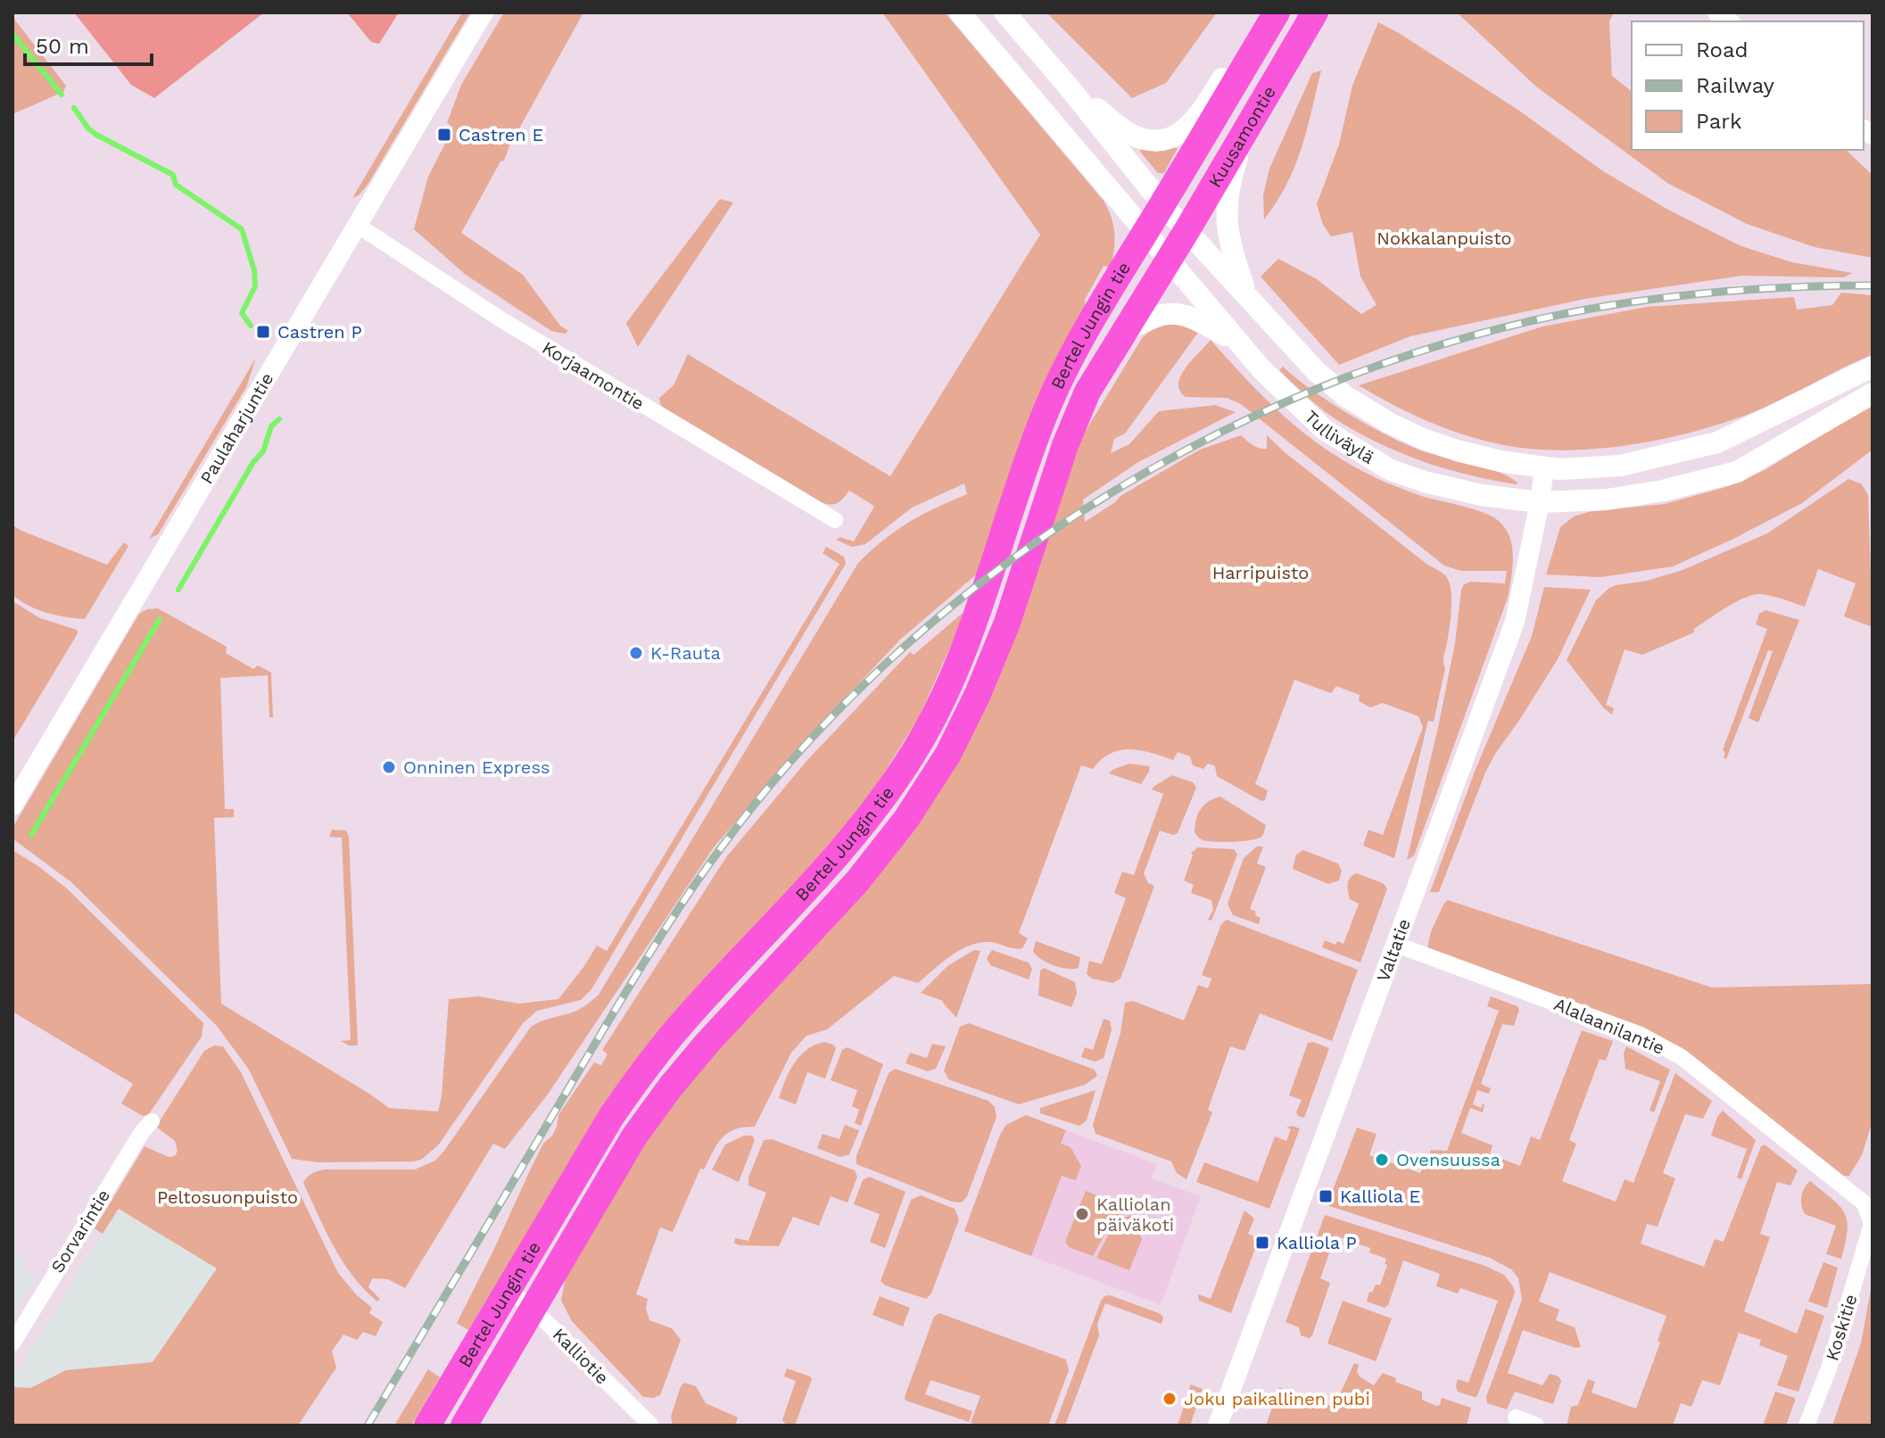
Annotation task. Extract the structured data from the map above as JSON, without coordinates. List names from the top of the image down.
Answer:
{
  "streets": {
    "highway": ["Kuusamontie", "Bertel Jungin tie"],
    "main road": ["Tulliväylä"],
    "street": [
      "Korjaamontie",
      "Paulaharjuntie",
      "Valtatie",
      "Alalaanilantie",
      "Sorvarintie",
      "Koskitie",
      "Kalliotie"
    ]
  },
  "crossings": [
    ["Kuusamontie", "Bertel Jungin tie"],
    ["Kuusamontie", "Tulliväylä"],
    ["Bertel Jungin tie", "Tulliväylä"],
    ["Bertel Jungin tie", "Kalliotie"],
    ["Korjaamontie", "Paulaharjuntie"],
    ["Tulliväylä", "Valtatie"],
    ["Valtatie", "Alalaanilantie"],
    ["Alalaanilantie", "Koskitie"]
  ],
  "parks": ["Nokkalanpuisto", "Harripuisto", "Peltosuonpuisto"],
  "places": {
    "transit": [
      "Castren E",
      "Castren P",
      "Kalliola E",
      "Kalliola P"
    ],
    "other": [
      "K-Rauta",
      "Onninen Express",
      "Ovensuussa",
      "Kalliolan päiväkoti",
      "Joku paikallinen pubi"
    ]
  },
  "legend": ["Road", "Railway", "Park"],
  "scale_bar": "50 m"
}
